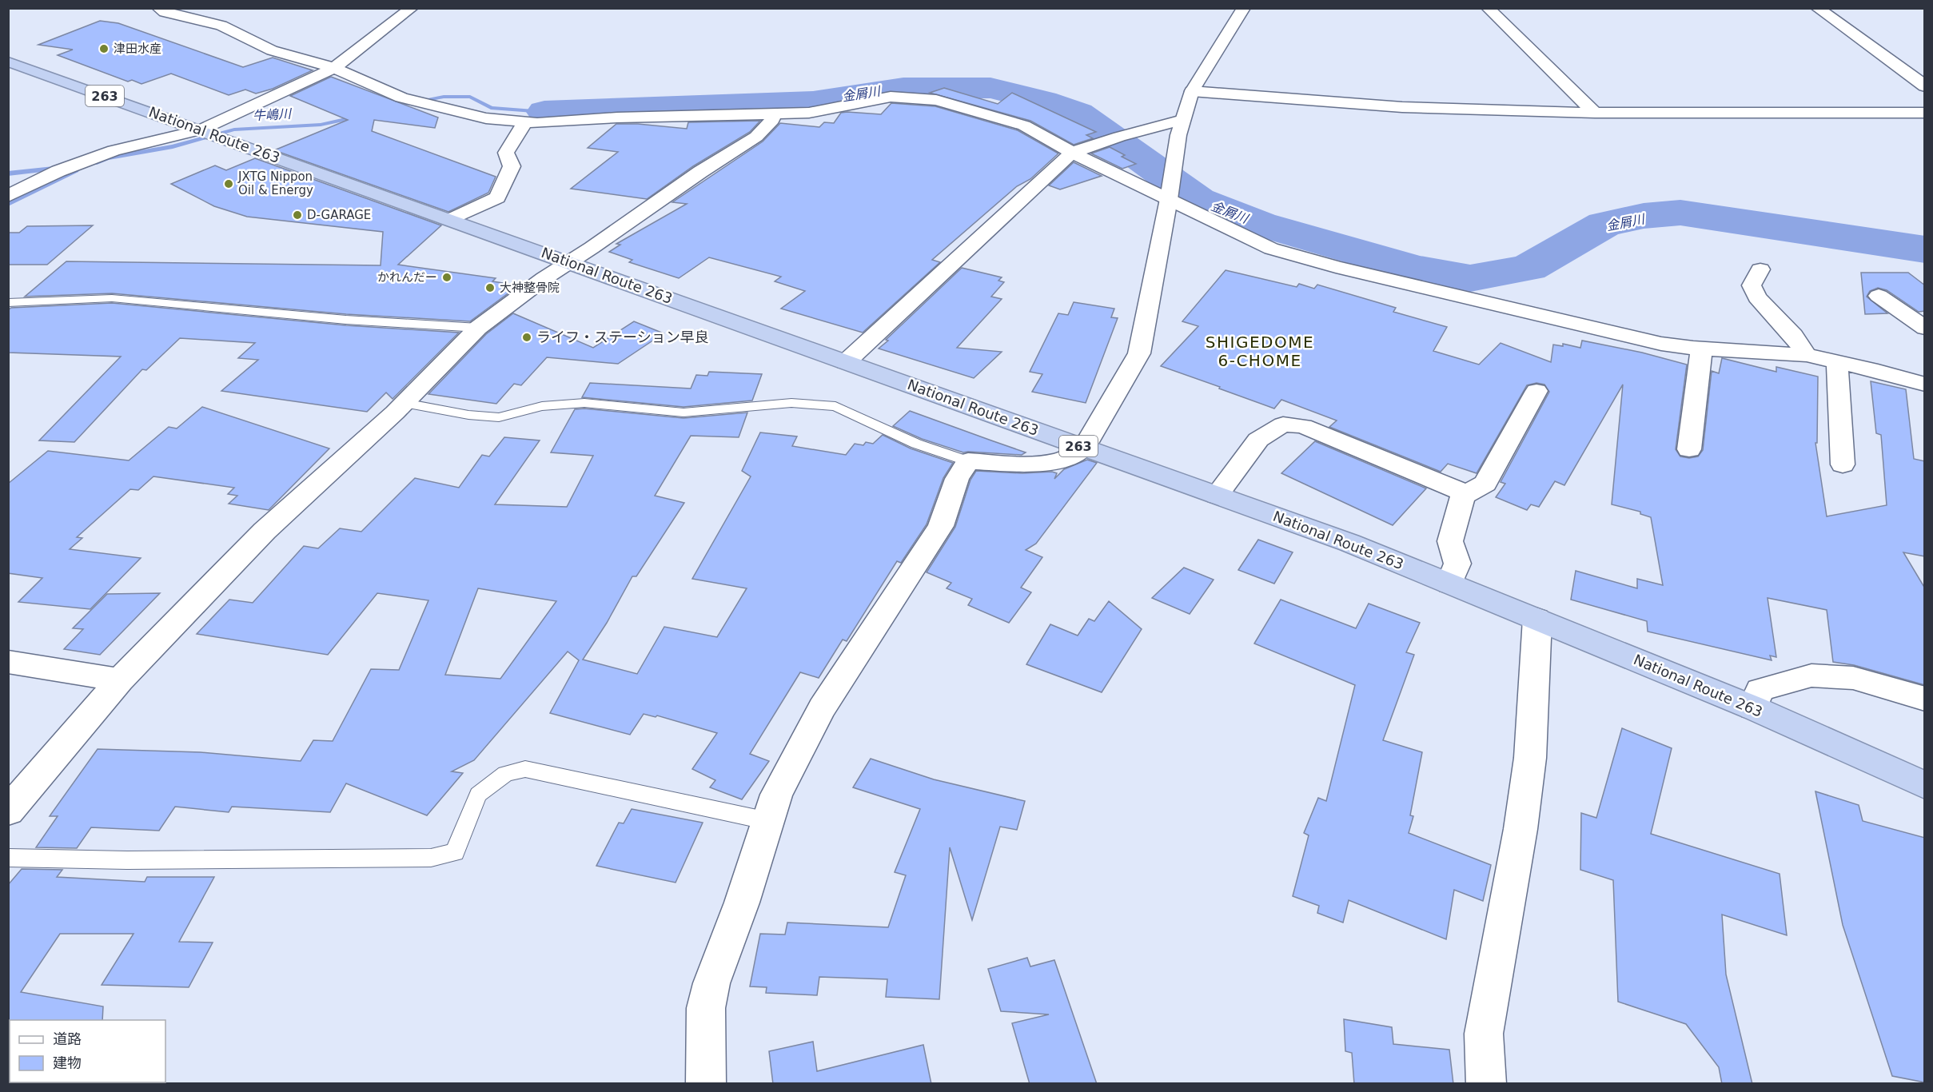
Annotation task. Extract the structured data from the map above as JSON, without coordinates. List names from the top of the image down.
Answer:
{
  "streets": {
    "highway": ["263", "National Route 263"]
  },
  "districts": ["SHIGEDOME 6-CHOME"],
  "water": ["金屑川", "牛嶋川"],
  "places": [
    "津田水産",
    "JXTG Nippon Oil & Energy",
    "D-GARAGE",
    "かれんだー",
    "大神整骨院",
    "ライフ・ステーション早良"
  ],
  "legend": ["道路", "建物"]
}
